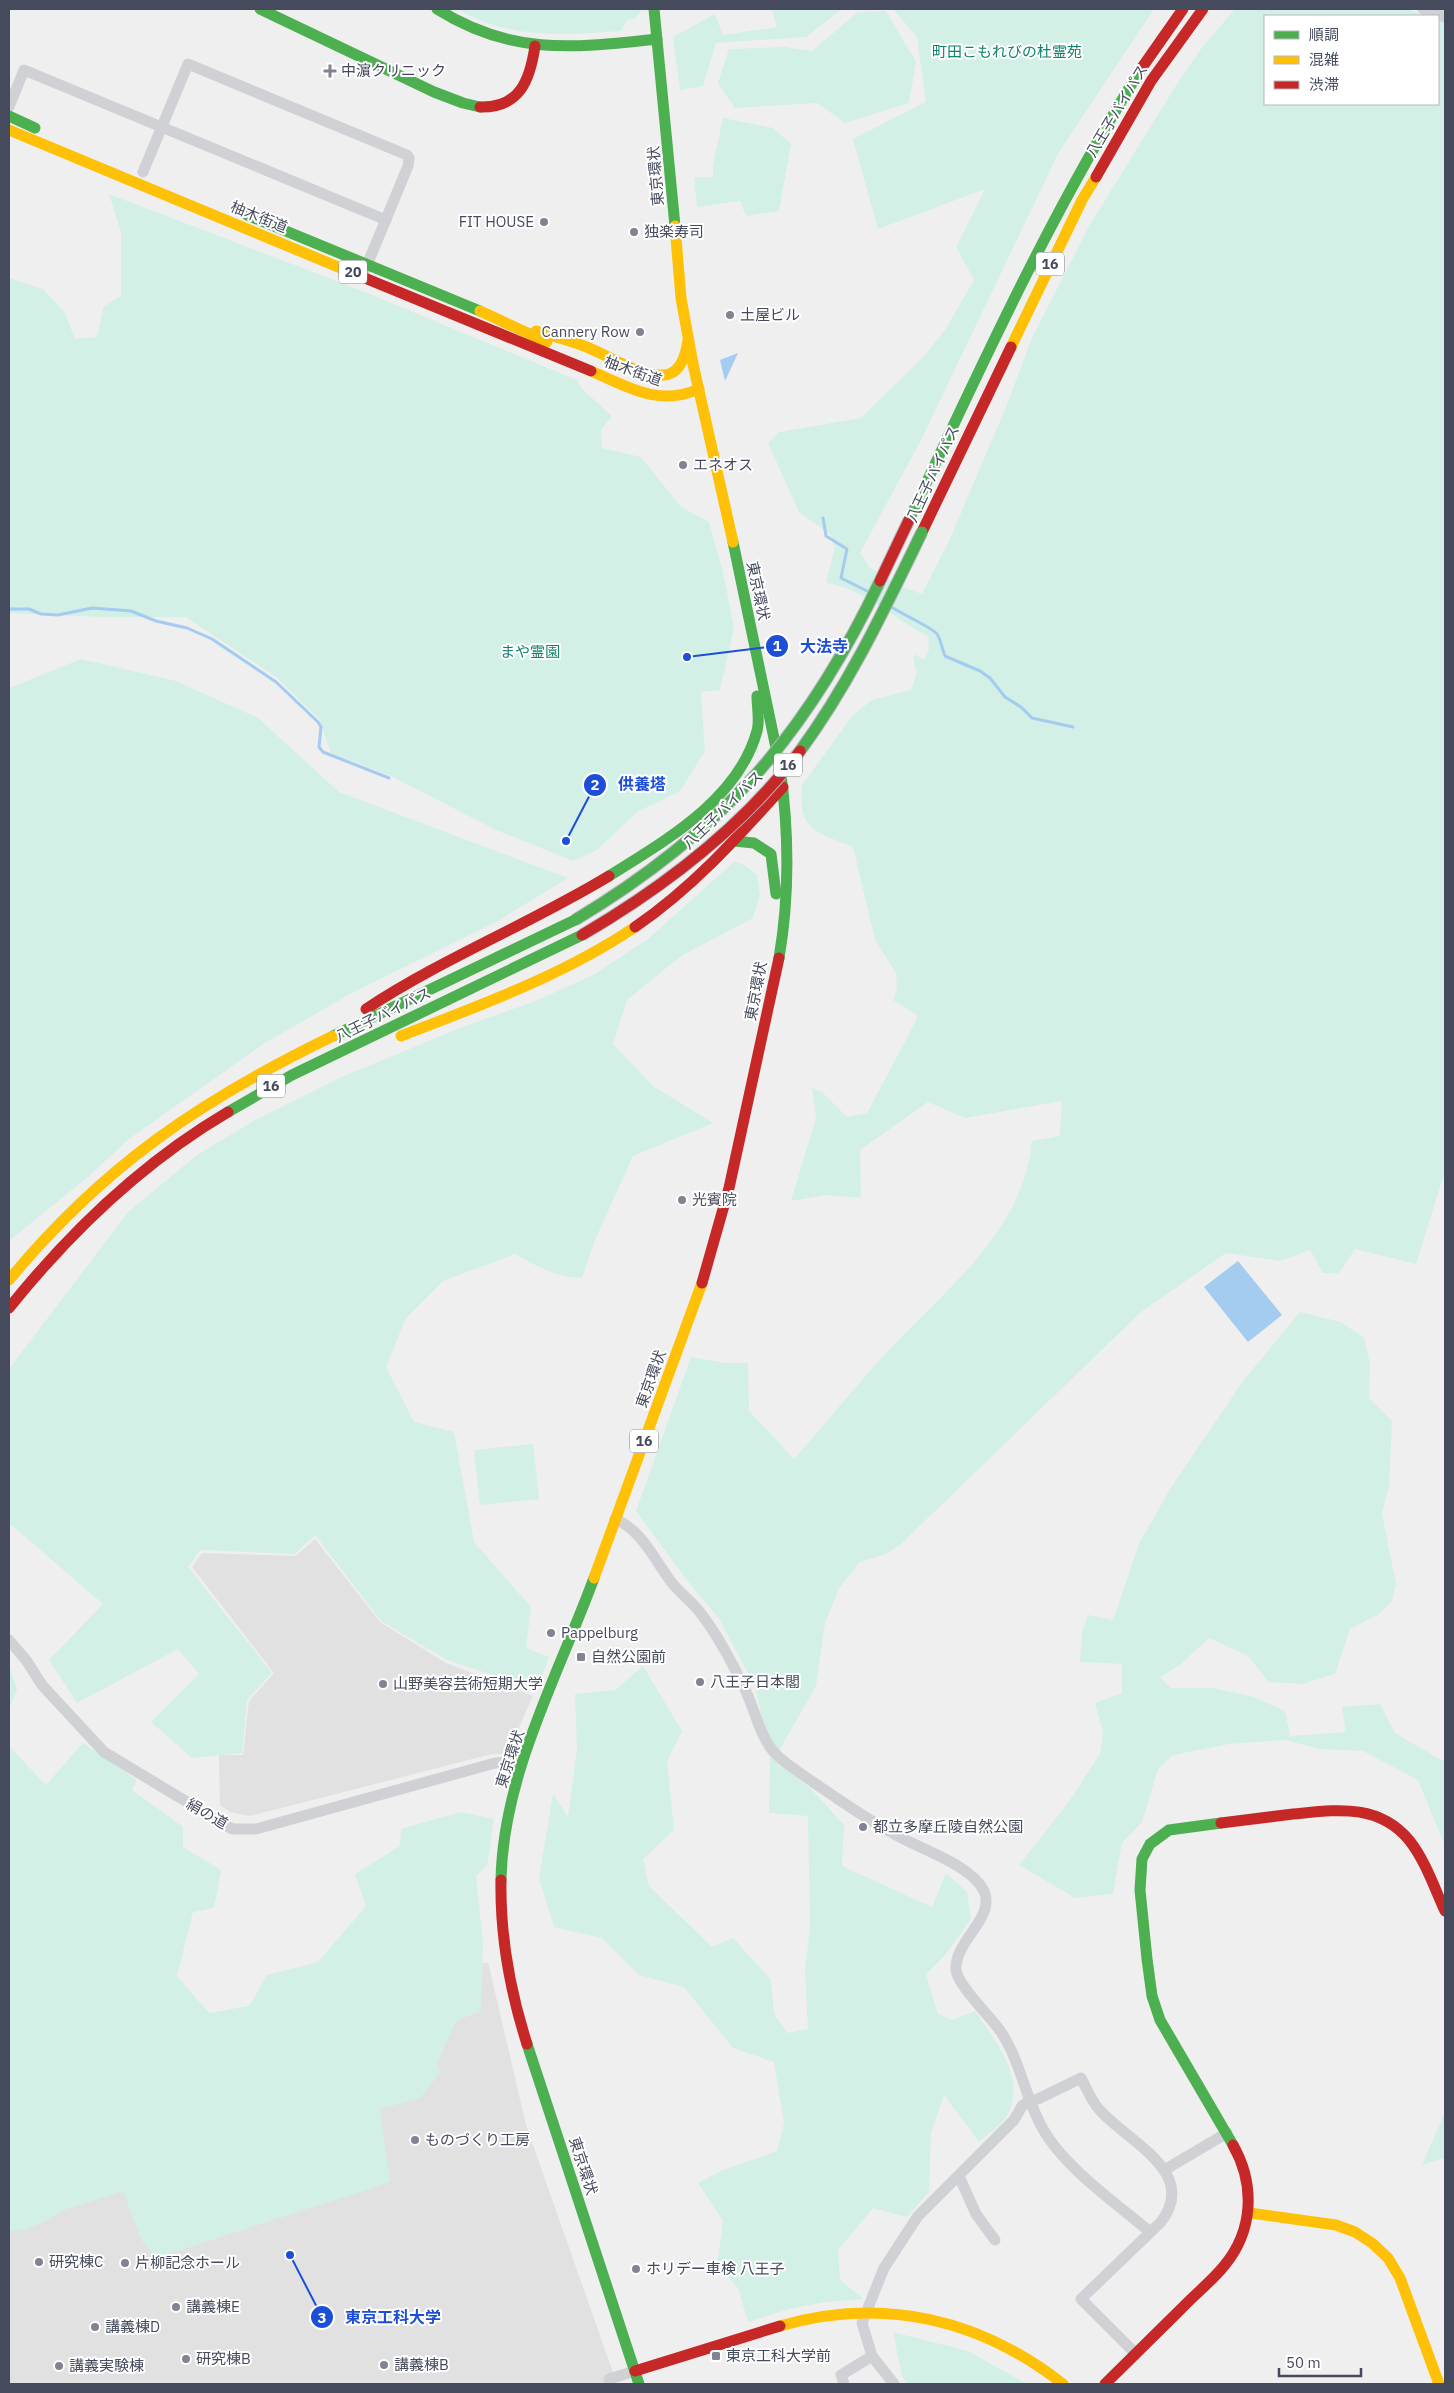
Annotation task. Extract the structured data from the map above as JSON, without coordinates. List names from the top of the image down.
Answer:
{
  "streets": {
    "main road": [
      "八王子バイパス",
      "東京環状",
      "柚木街道",
      "16",
      "20"
    ],
    "street": ["絹の道"]
  },
  "crossings": [
    ["八王子バイパス", "16"],
    ["東京環状", "柚木街道"],
    ["東京環状", "16"],
    ["東京環状", "20"],
    ["東京環状", "絹の道"],
    ["柚木街道", "16"],
    ["柚木街道", "20"],
    ["16", "20"]
  ],
  "parks": ["町田こもれびの杜霊苑", "まや霊園"],
  "places": {
    "health": ["中濵クリニック"],
    "other": [
      "FIT HOUSE",
      "独楽寿司",
      "土屋ビル",
      "Cannery Row",
      "エネオス",
      "大法寺",
      "供養塔",
      "光賓院",
      "Pappelburg",
      "八王子日本閣",
      "山野美容芸術短期大学",
      "都立多摩丘陵自然公園",
      "ものづくり工房",
      "東京工科大学",
      "研究棟C",
      "片柳記念ホール",
      "ホリデー車検 八王子",
      "講義棟E",
      "講義棟D",
      "研究棟B",
      "講義棟B",
      "講義実験棟"
    ],
    "transit": ["自然公園前", "東京工科大学前"]
  },
  "legend": ["順調", "混雑", "渋滞"],
  "scale_bar": "50 m"
}
